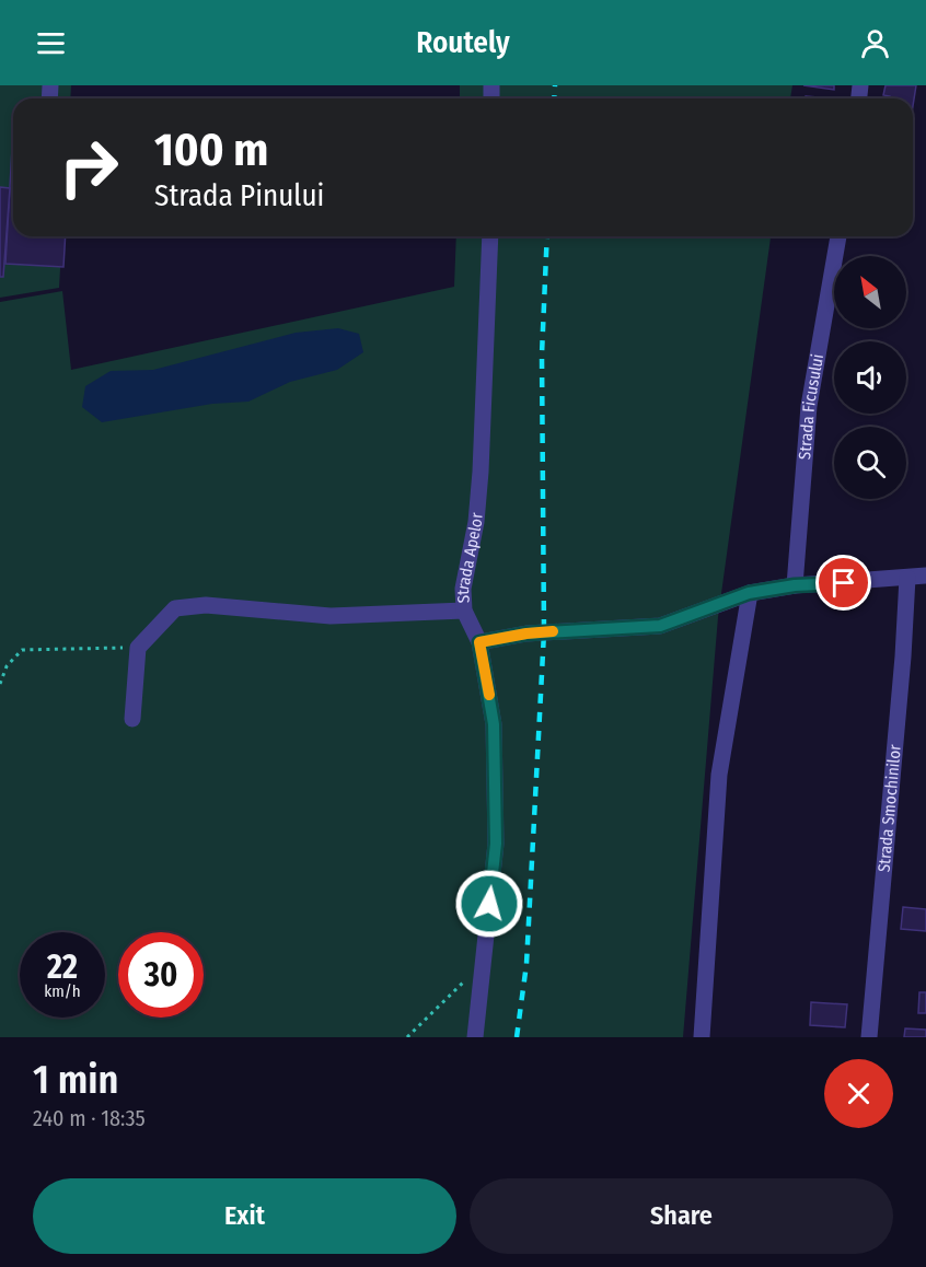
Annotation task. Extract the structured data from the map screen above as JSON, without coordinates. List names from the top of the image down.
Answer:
{
  "streets": {
    "street": ["Strada Ficusului", "Strada Apelor", "Strada Smochinilor"]
  },
  "north": "top left",
  "page": {
    "header": "Routely",
    "turn": ["100 m", "Strada Pinului"],
    "speed": "22 km/h",
    "limit": "30",
    "heading": ["1 min", "240 m · 18:35"],
    "buttons": ["Exit", "Share"]
  }
}
